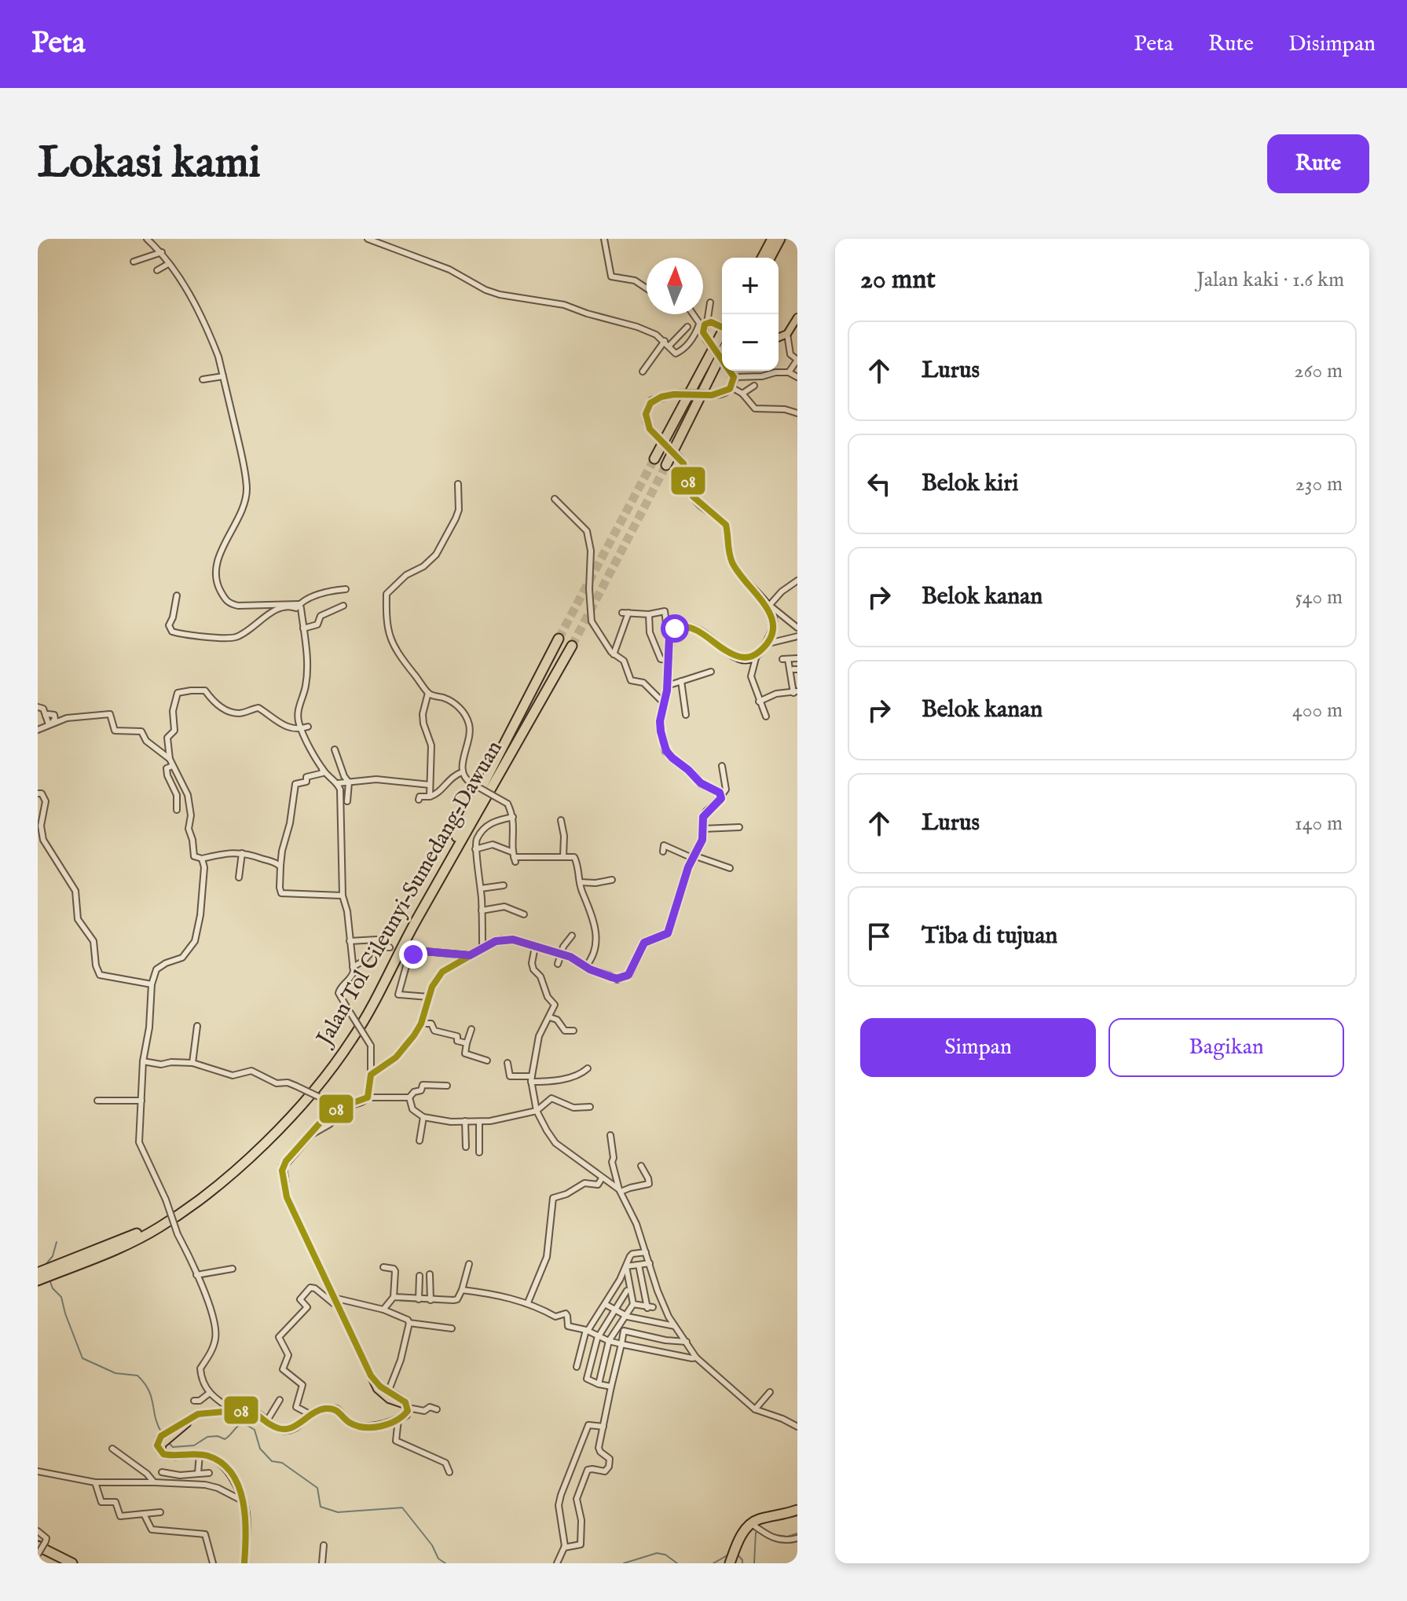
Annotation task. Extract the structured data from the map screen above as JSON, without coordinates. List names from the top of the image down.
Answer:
{
  "streets": {
    "highway": ["Jalan Tol Cileunyi–Sumedang–Dawuan"]
  },
  "lines": ["transit line 08"],
  "north": "top",
  "page": {
    "header": "Peta",
    "nav": ["Peta", "Rute", "Disimpan"],
    "buttons": [
      "Rute",
      ["Simpan", "Bagikan"]
    ],
    "title": "Lokasi kami",
    "heading": ["20 mnt", "Jalan kaki · 1.6 km"],
    "map_buttons": ["+", "−"],
    "list": [
      ["Lurus", "260 m"],
      ["Belok kiri", "230 m"],
      ["Belok kanan", "540 m"],
      ["Belok kanan", "400 m"],
      ["Lurus", "140 m"],
      "Tiba di tujuan"
    ]
  }
}
